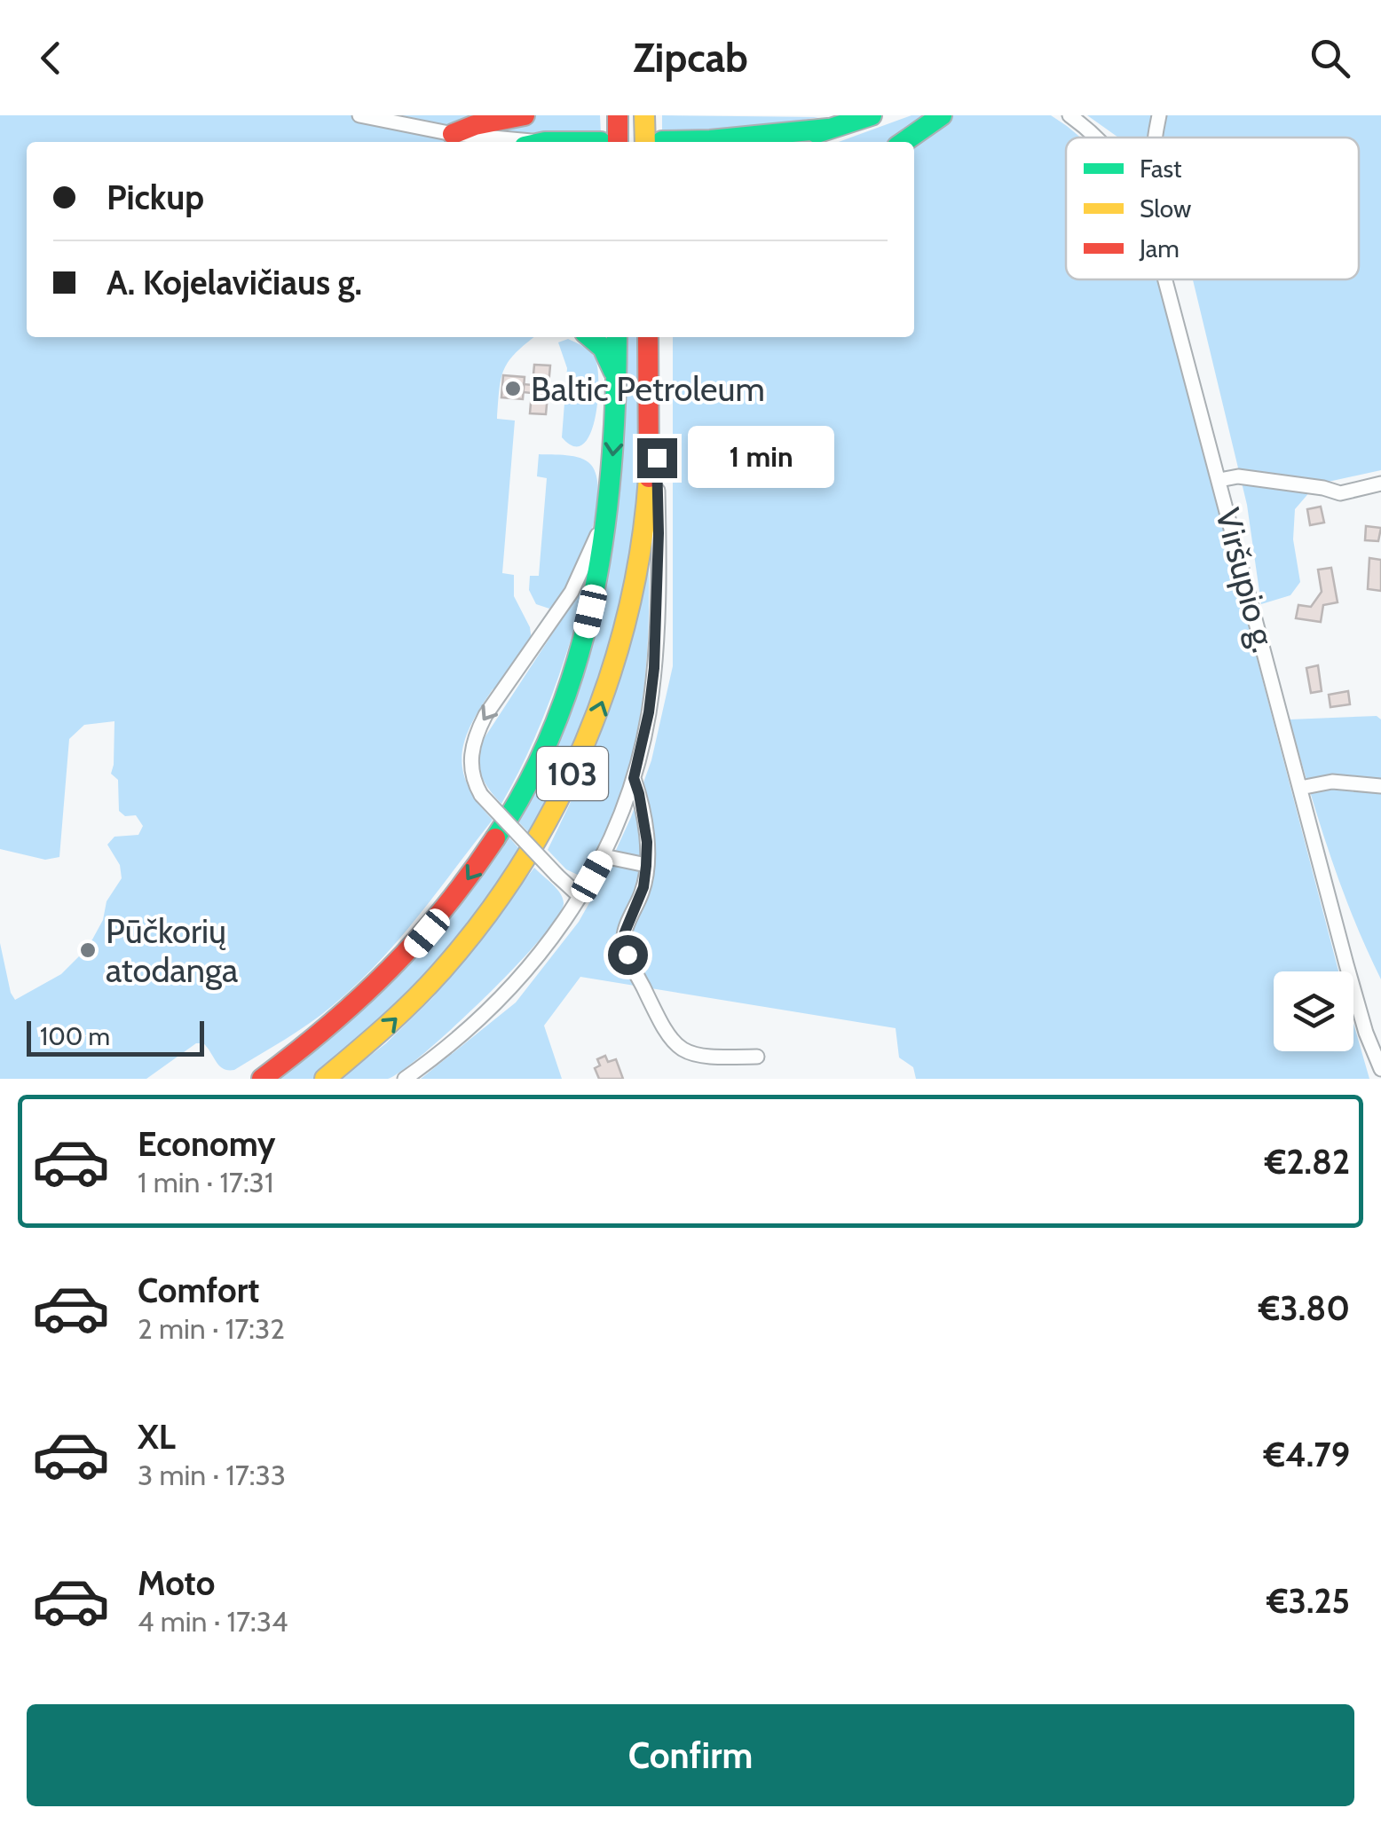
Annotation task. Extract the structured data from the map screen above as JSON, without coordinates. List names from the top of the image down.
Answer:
{
  "streets": {
    "main road": ["103"],
    "street": ["Viršupio g."]
  },
  "places": ["Baltic Petroleum", "Pūčkorių atodanga"],
  "legend": ["Fast", "Slow", "Jam"],
  "scale_bar": "100 m",
  "page": {
    "header": "Zipcab",
    "banner": ["Pickup", "A. Kojelavičiaus g."],
    "bubble": "1 min",
    "scale": "100 m",
    "list": [
      {
        "name": "Economy",
        "note": "1 min · 17:31",
        "value": "€2.82"
      },
      {
        "name": "Comfort",
        "note": "2 min · 17:32",
        "value": "€3.80"
      },
      {
        "name": "XL",
        "note": "3 min · 17:33",
        "value": "€4.79"
      },
      {
        "name": "Moto",
        "note": "4 min · 17:34",
        "value": "€3.25"
      }
    ],
    "buttons": "Confirm"
  }
}
